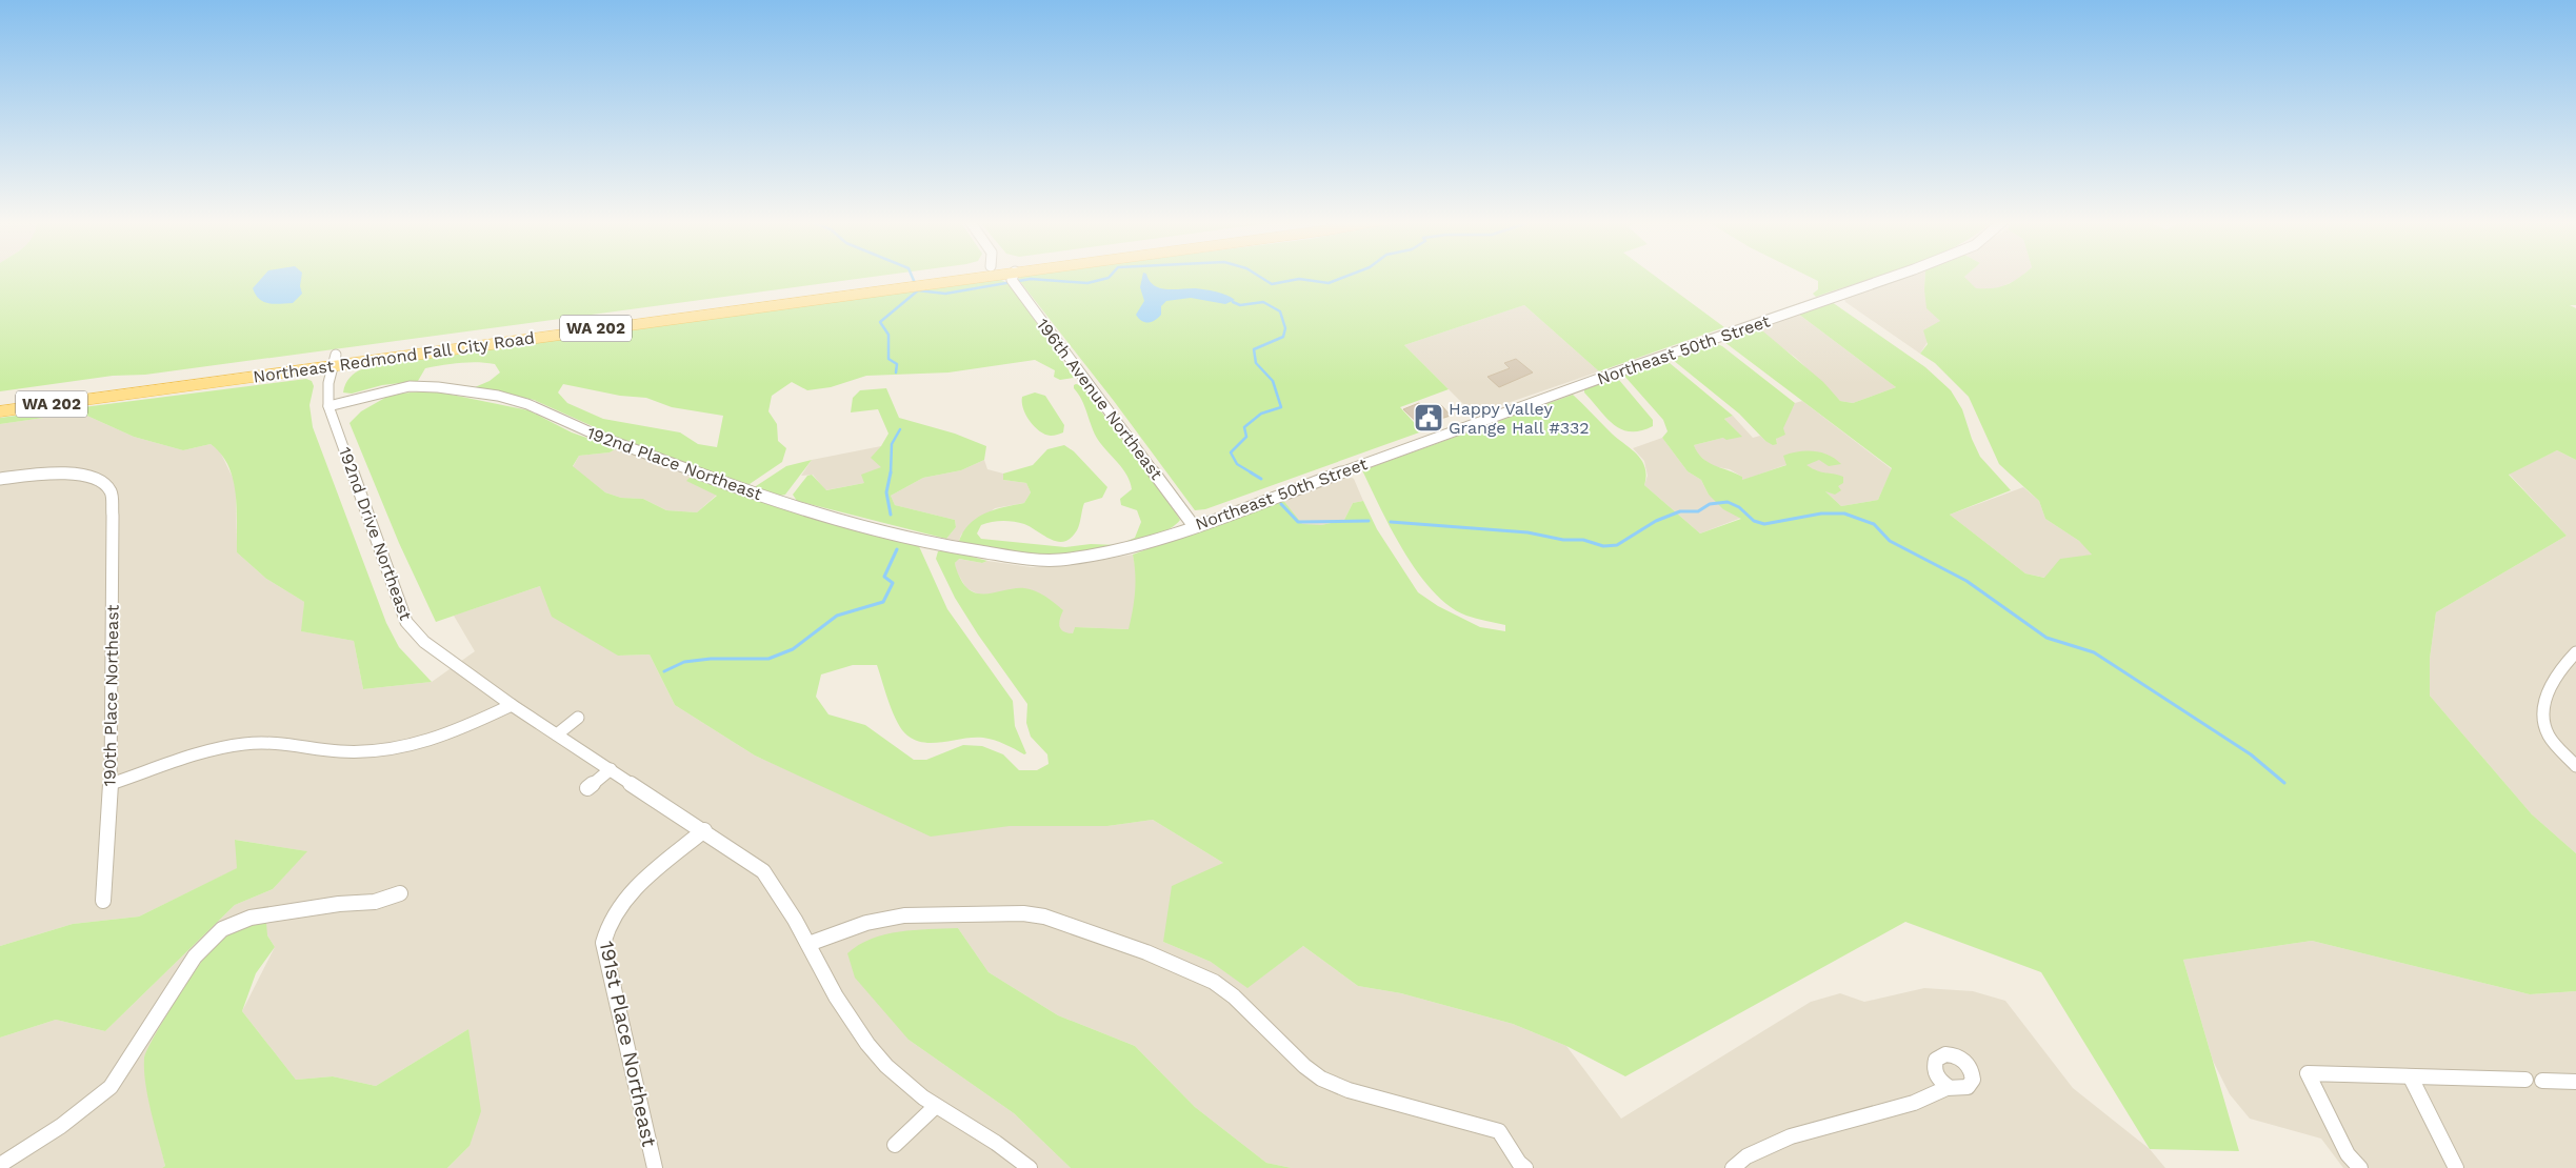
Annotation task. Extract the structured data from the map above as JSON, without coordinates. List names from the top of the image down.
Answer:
{
  "streets": {
    "main road": ["WA 202", "Northeast Redmond Fall City Road"],
    "street": [
      "Northeast 50th Street",
      "196th Avenue Northeast",
      "192nd Place Northeast",
      "192nd Drive Northeast",
      "190th Place Northeast",
      "191st Place Northeast"
    ]
  },
  "crossings": [
    ["Northeast 50th Street", "196th Avenue Northeast"],
    ["Northeast 50th Street", "192nd Place Northeast"],
    ["Northeast Redmond Fall City Road", "196th Avenue Northeast"],
    ["Northeast Redmond Fall City Road", "192nd Drive Northeast"],
    ["192nd Place Northeast", "192nd Drive Northeast"],
    ["192nd Drive Northeast", "191st Place Northeast"]
  ],
  "places": {
    "public building": ["Happy Valley Grange Hall #332"]
  }
}
